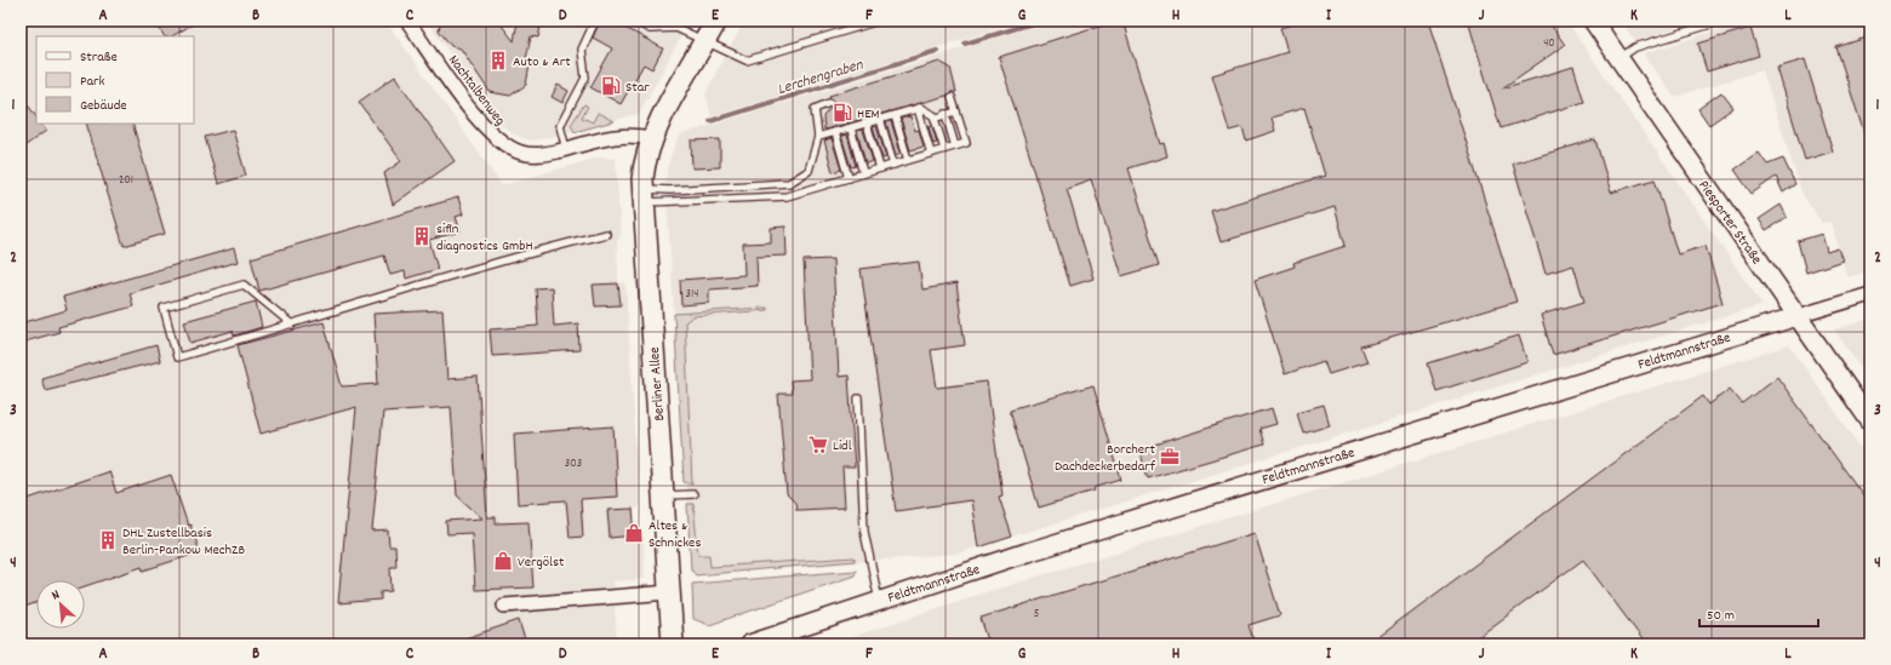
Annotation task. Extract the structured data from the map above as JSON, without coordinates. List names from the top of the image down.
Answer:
{
  "streets": {
    "main road": ["Berliner Allee"],
    "street": ["Nachtalbenweg", "Piesporter Straße", "Feldtmannstraße"]
  },
  "crossings": [
    ["Nachtalbenweg", "Berliner Allee"],
    ["Piesporter Straße", "Feldtmannstraße"]
  ],
  "water": ["Lerchengraben"],
  "places": {
    "building": ["Auto & Art", "sifin diagnostics GmbH", "DHL Zustellbasis Berlin-Pankow MechZB"],
    "fuel station": ["Star", "HEM"],
    "supermarket": ["Lidl"],
    "office": ["Borchert Dachdeckerbedarf"],
    "shop": ["Altes & Schnickes", "Vergölst"]
  },
  "house_numbers": [
    "40",
    "201",
    "314",
    "303",
    "5"
  ],
  "legend": ["Straße", "Park", "Gebäude"],
  "scale_bar": "50 m",
  "north": "top left",
  "grid": {
    "columns": [
      "A",
      "B",
      "C",
      "D",
      "E",
      "F",
      "G",
      "H",
      "I",
      "J",
      "K",
      "L"
    ],
    "rows": [
      "1",
      "2",
      "3",
      "4"
    ]
  }
}
